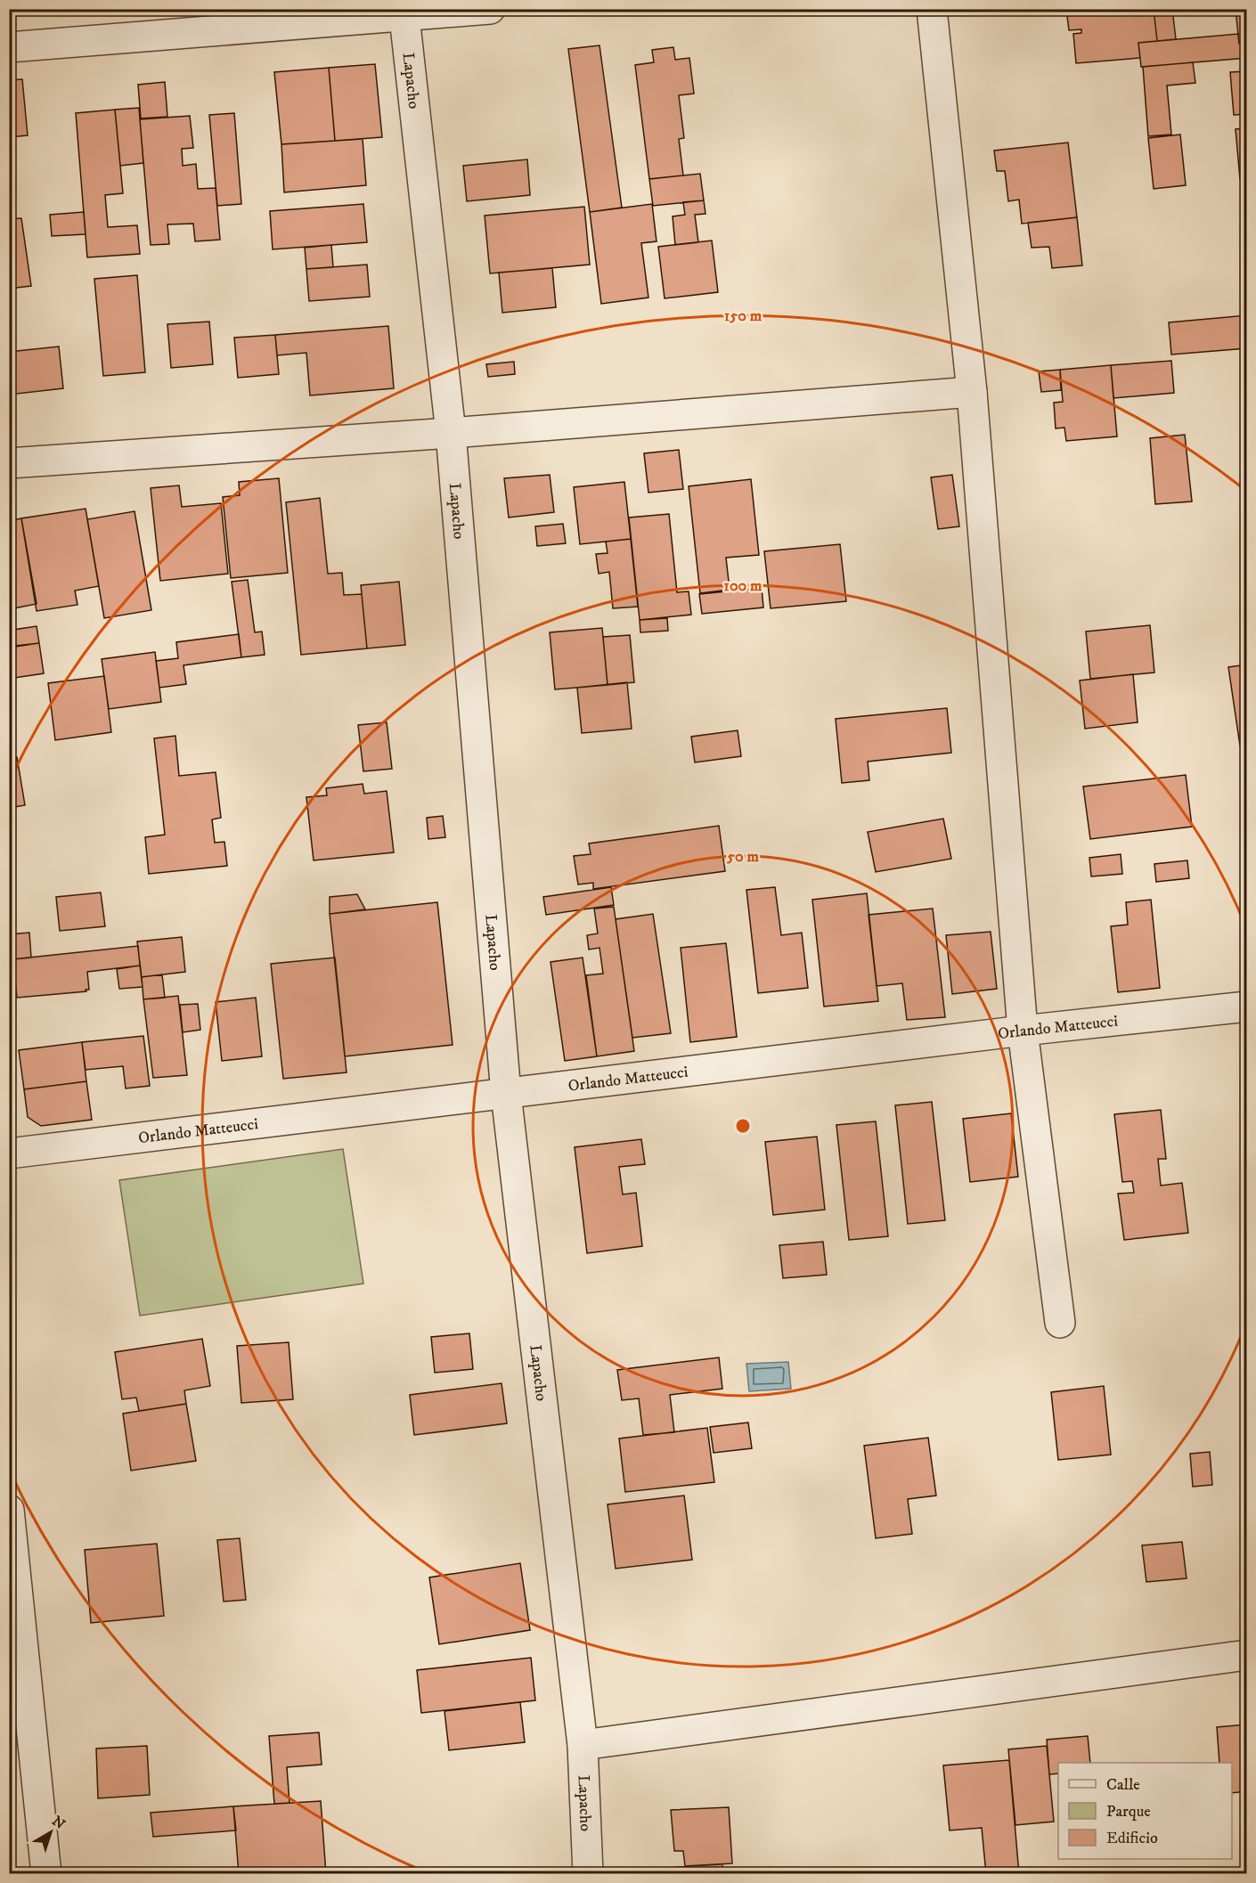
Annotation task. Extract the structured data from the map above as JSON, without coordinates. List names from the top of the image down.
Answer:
{
  "streets": {
    "street": ["Lapacho", "Orlando Matteucci"]
  },
  "crossings": [
    ["Lapacho", "Orlando Matteucci"]
  ],
  "legend": ["Calle", "Parque", "Edificio"],
  "north": "top right",
  "rings": ["150 m", "100 m", "50 m"]
}
